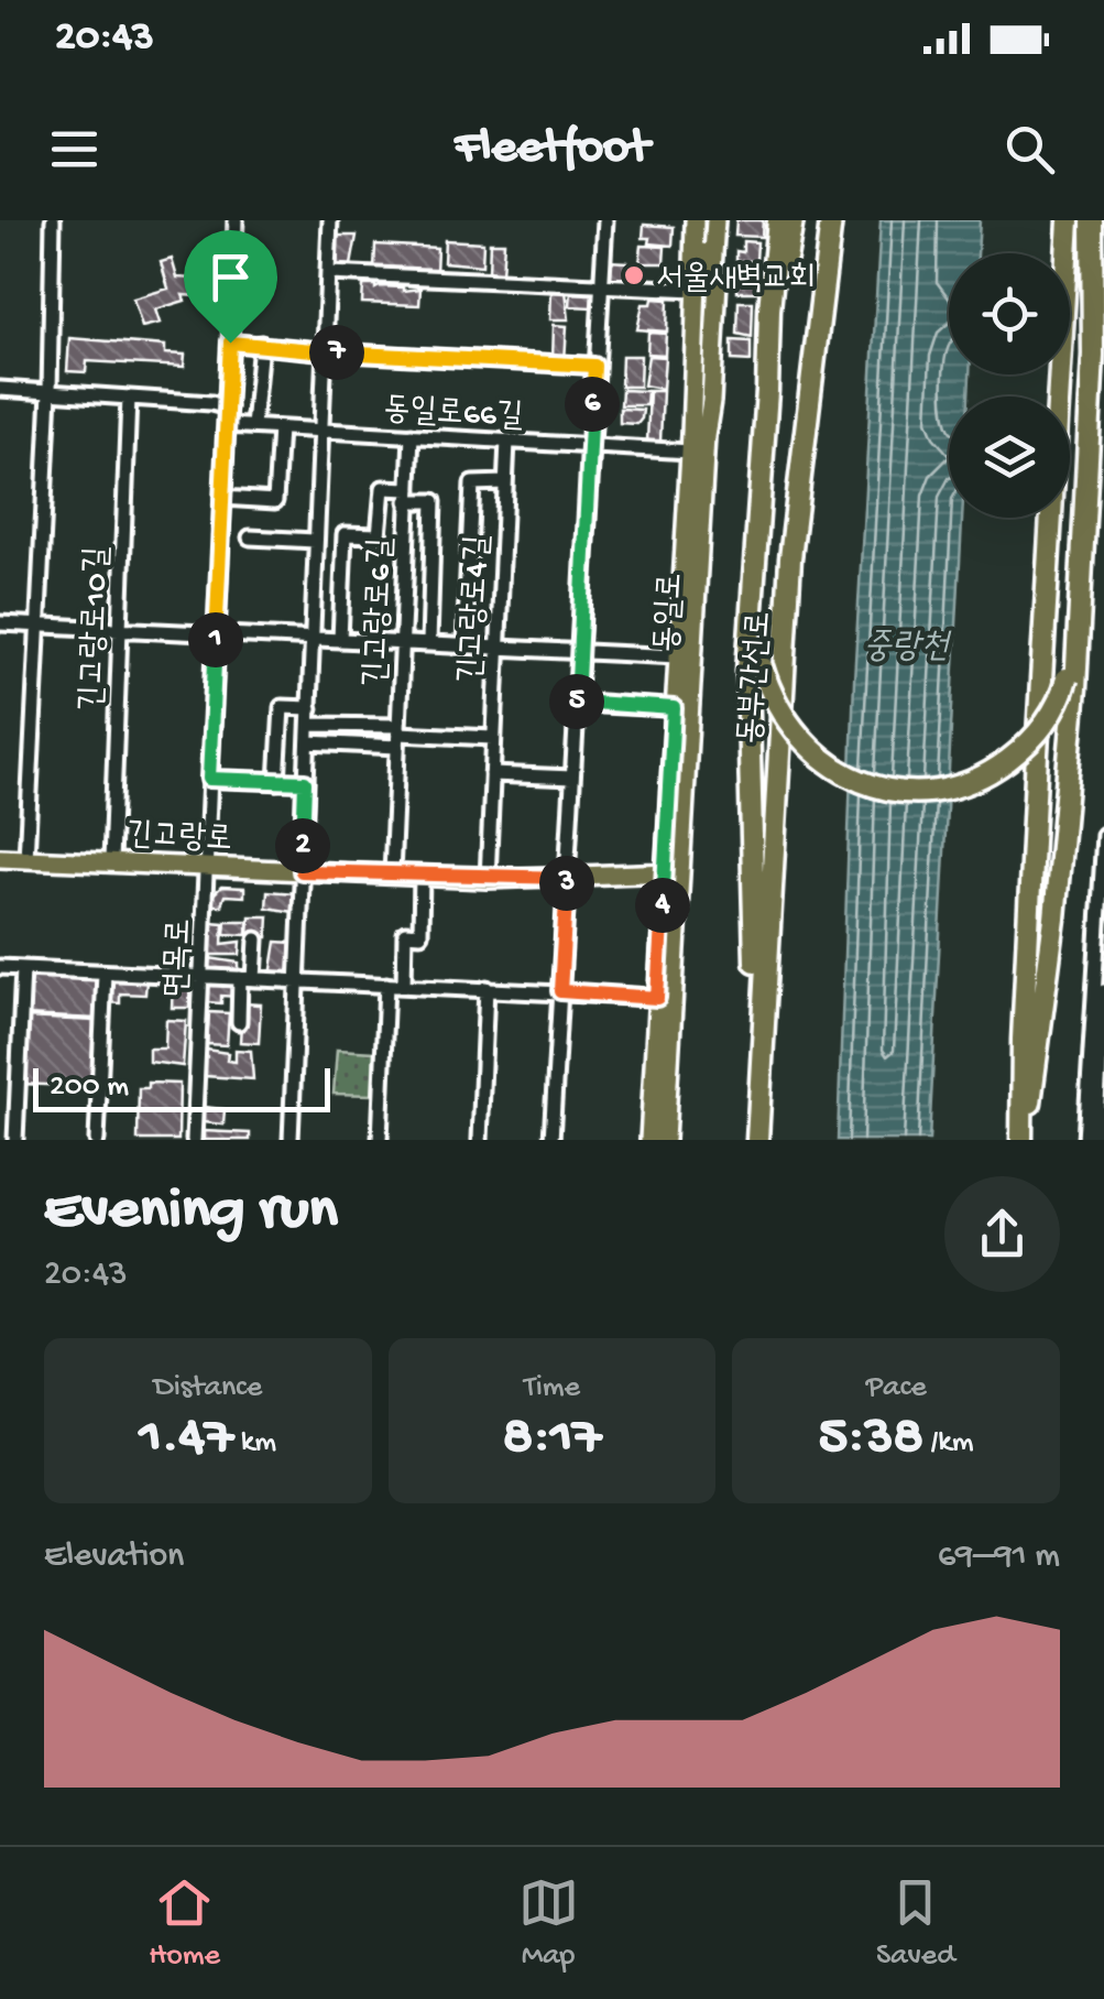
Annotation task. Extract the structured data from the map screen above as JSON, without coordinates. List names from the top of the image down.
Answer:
{
  "streets": {
    "highway": ["동부간선로"],
    "main road": ["동일로", "긴고랑로"],
    "street": [
      "동일로66길",
      "긴고랑로4길",
      "긴고랑로6길",
      "긴고랑로10길",
      "면목로"
    ]
  },
  "crossings": [
    ["동일로66길", "긴고랑로4길"],
    ["동일로66길", "긴고랑로6길"],
    ["동일로66길", "동일로"],
    ["동일로66길", "면목로"],
    ["긴고랑로4길", "긴고랑로"],
    ["긴고랑로6길", "긴고랑로"],
    ["동일로", "긴고랑로"],
    ["긴고랑로10길", "긴고랑로"],
    ["긴고랑로", "면목로"]
  ],
  "water": ["중랑천"],
  "places": ["서울새벽교회"],
  "scale_bar": "200 m",
  "page": {
    "status": "20:43",
    "header": "Fleetfoot",
    "pins": [
      "7",
      "6",
      "1",
      "5",
      "2",
      "3",
      "4"
    ],
    "scale": "200 m",
    "heading": ["Evening run", "20:43"],
    "stats": [
      ["Distance", "1.47 km"],
      ["Time", "8:17"],
      ["Pace", "5:38 /km"]
    ],
    "chart": ["Elevation", "69–91 m"],
    "tabs": ["Home", "Map", "Saved"]
  }
}
